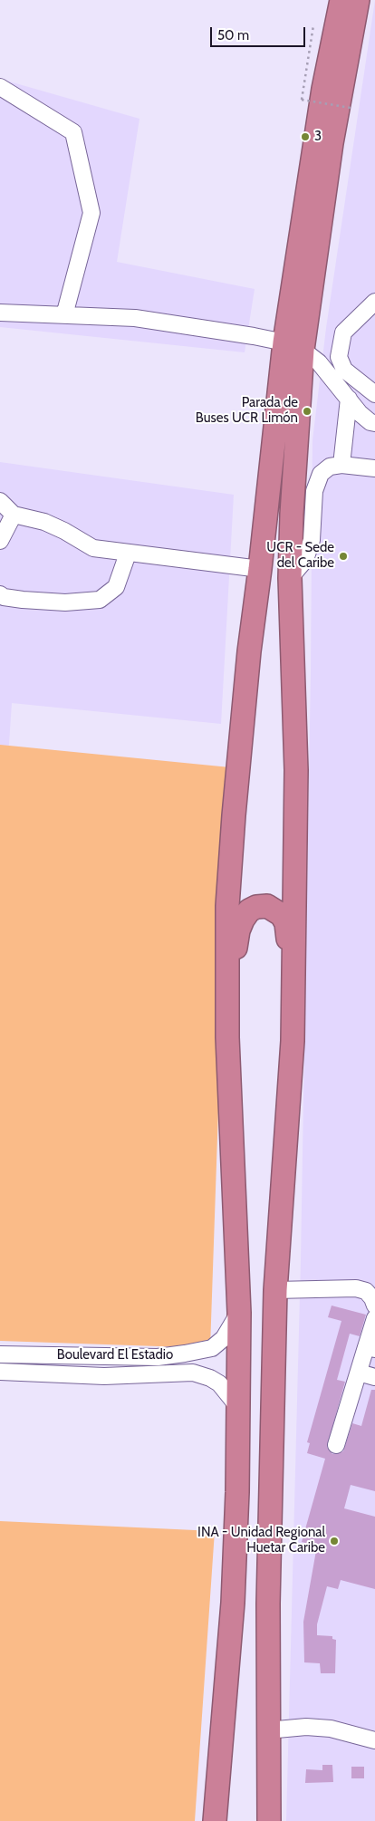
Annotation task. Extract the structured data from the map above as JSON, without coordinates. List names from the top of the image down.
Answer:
{
  "streets": {
    "street": ["Boulevard El Estadio"]
  },
  "places": [
    "3",
    "Parada de Buses UCR Limón",
    "UCR - Sede del Caribe",
    "INA - Unidad Regional Huetar Caribe"
  ],
  "scale_bar": "50 m"
}
